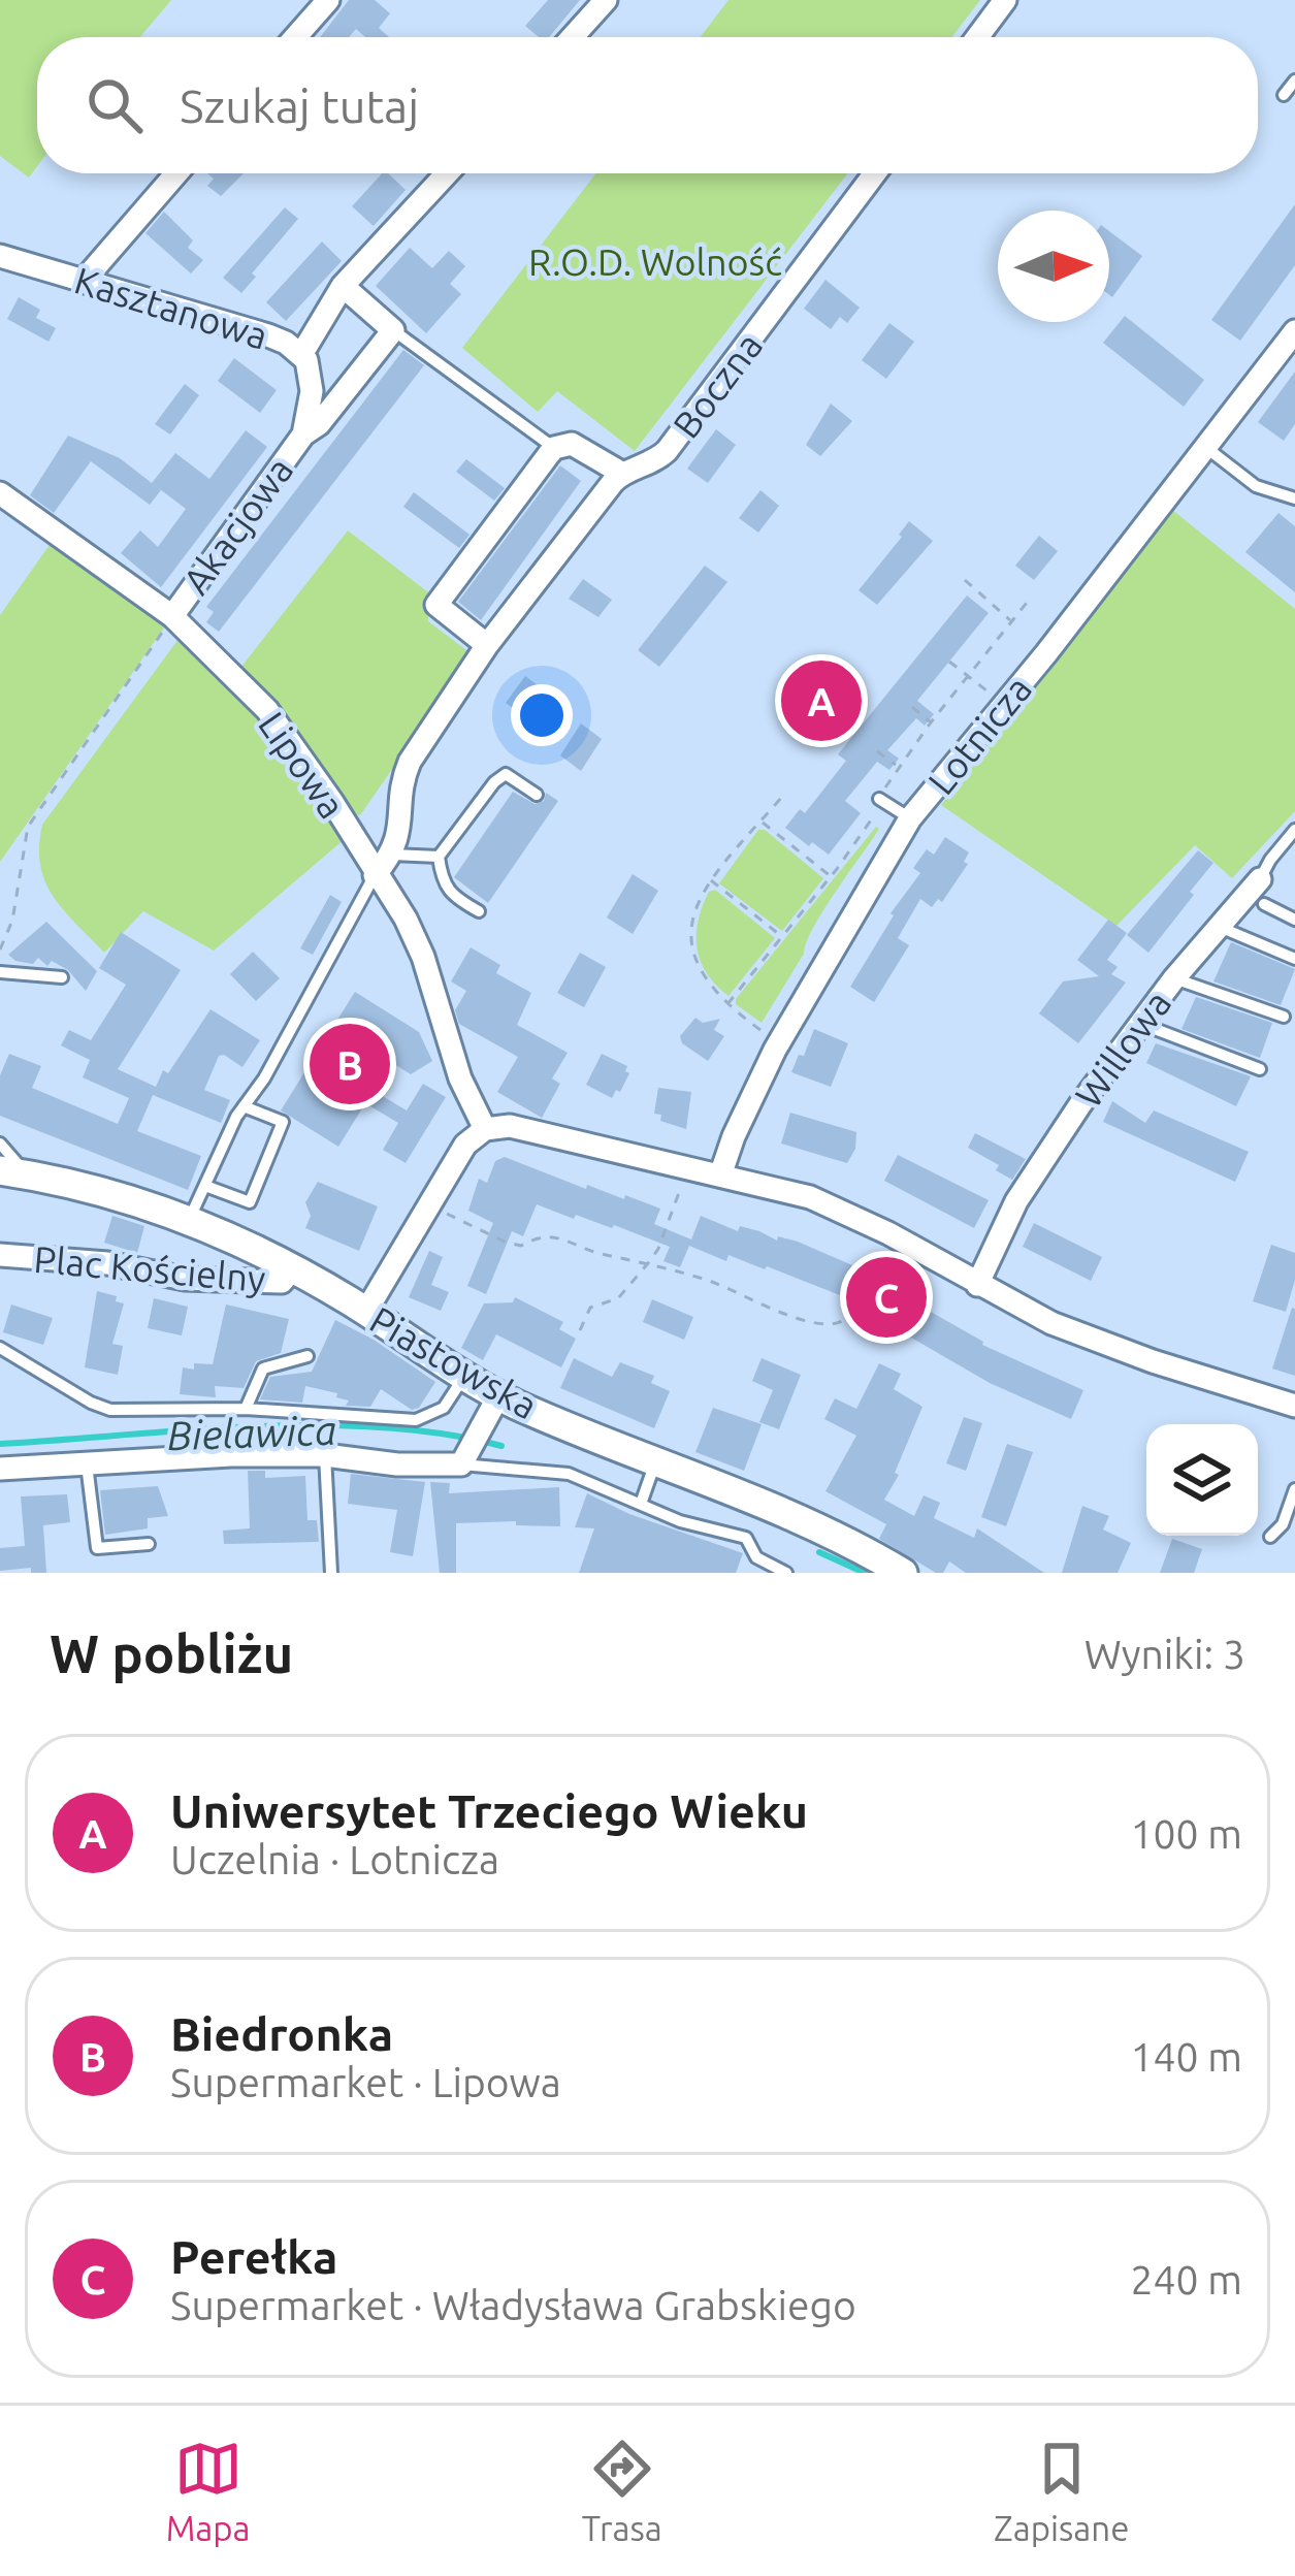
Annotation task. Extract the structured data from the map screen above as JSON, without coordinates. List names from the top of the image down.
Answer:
{
  "streets": {
    "main road": ["Piastowska"],
    "street": [
      "Kasztanowa",
      "Boczna",
      "Akacjowa",
      "Lotnicza",
      "Lipowa",
      "Willowa",
      "Plac Kościelny"
    ]
  },
  "crossings": [
    ["Kasztanowa", "Akacjowa"],
    ["Akacjowa", "Lipowa"],
    ["Plac Kościelny", "Piastowska"]
  ],
  "water": ["Bielawica"],
  "parks": ["R.O.D. Wolność"],
  "north": "right",
  "page": {
    "search": "Szukaj tutaj",
    "pins": ["A", "B", "C"],
    "heading": ["W pobliżu", "Wyniki: 3"],
    "list": [
      {
        "mark": "A",
        "name": "Uniwersytet Trzeciego Wieku",
        "note": "Uczelnia · Lotnicza",
        "value": "100 m"
      },
      {
        "mark": "B",
        "name": "Biedronka",
        "note": "Supermarket · Lipowa",
        "value": "140 m"
      },
      {
        "mark": "C",
        "name": "Perełka",
        "note": "Supermarket · Władysława Grabskiego",
        "value": "240 m"
      }
    ],
    "nav": ["Mapa", "Trasa", "Zapisane"]
  }
}
